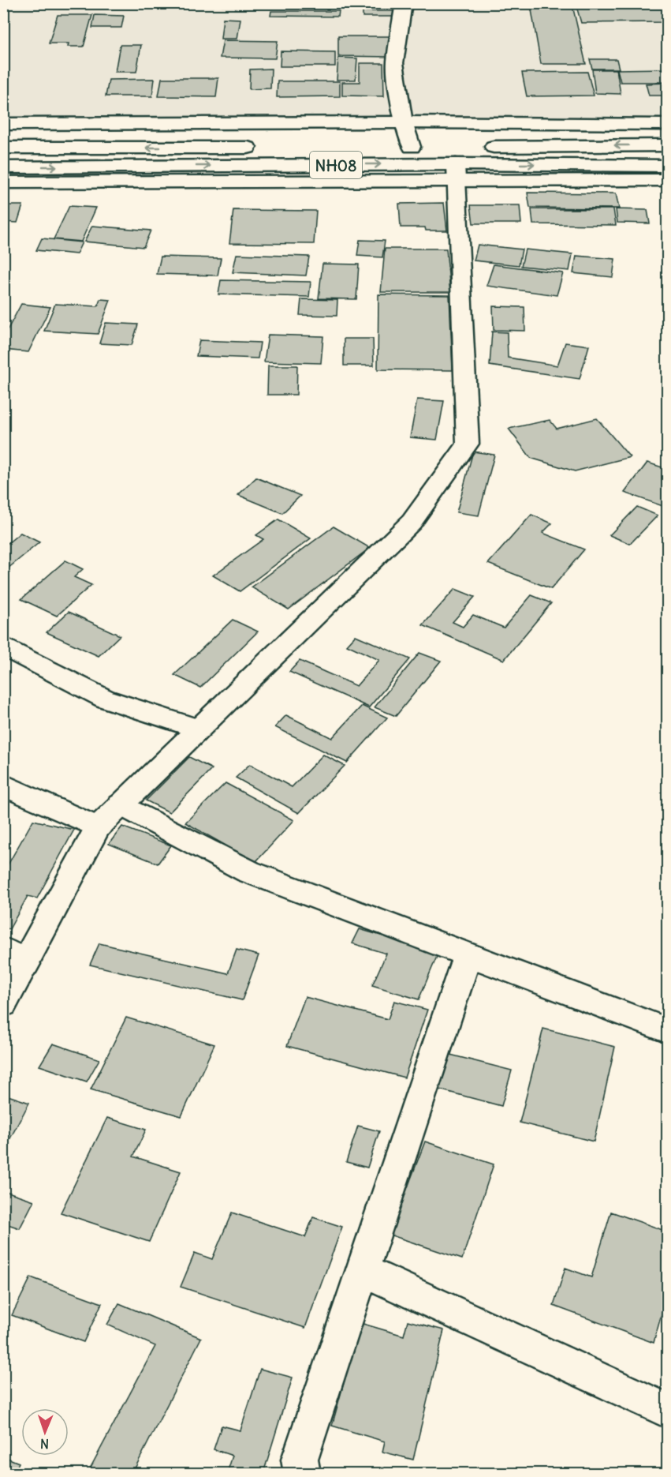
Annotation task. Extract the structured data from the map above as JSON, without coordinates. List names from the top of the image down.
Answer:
{
  "streets": {
    "main road": ["NH08"]
  },
  "north": "bottom"
}
